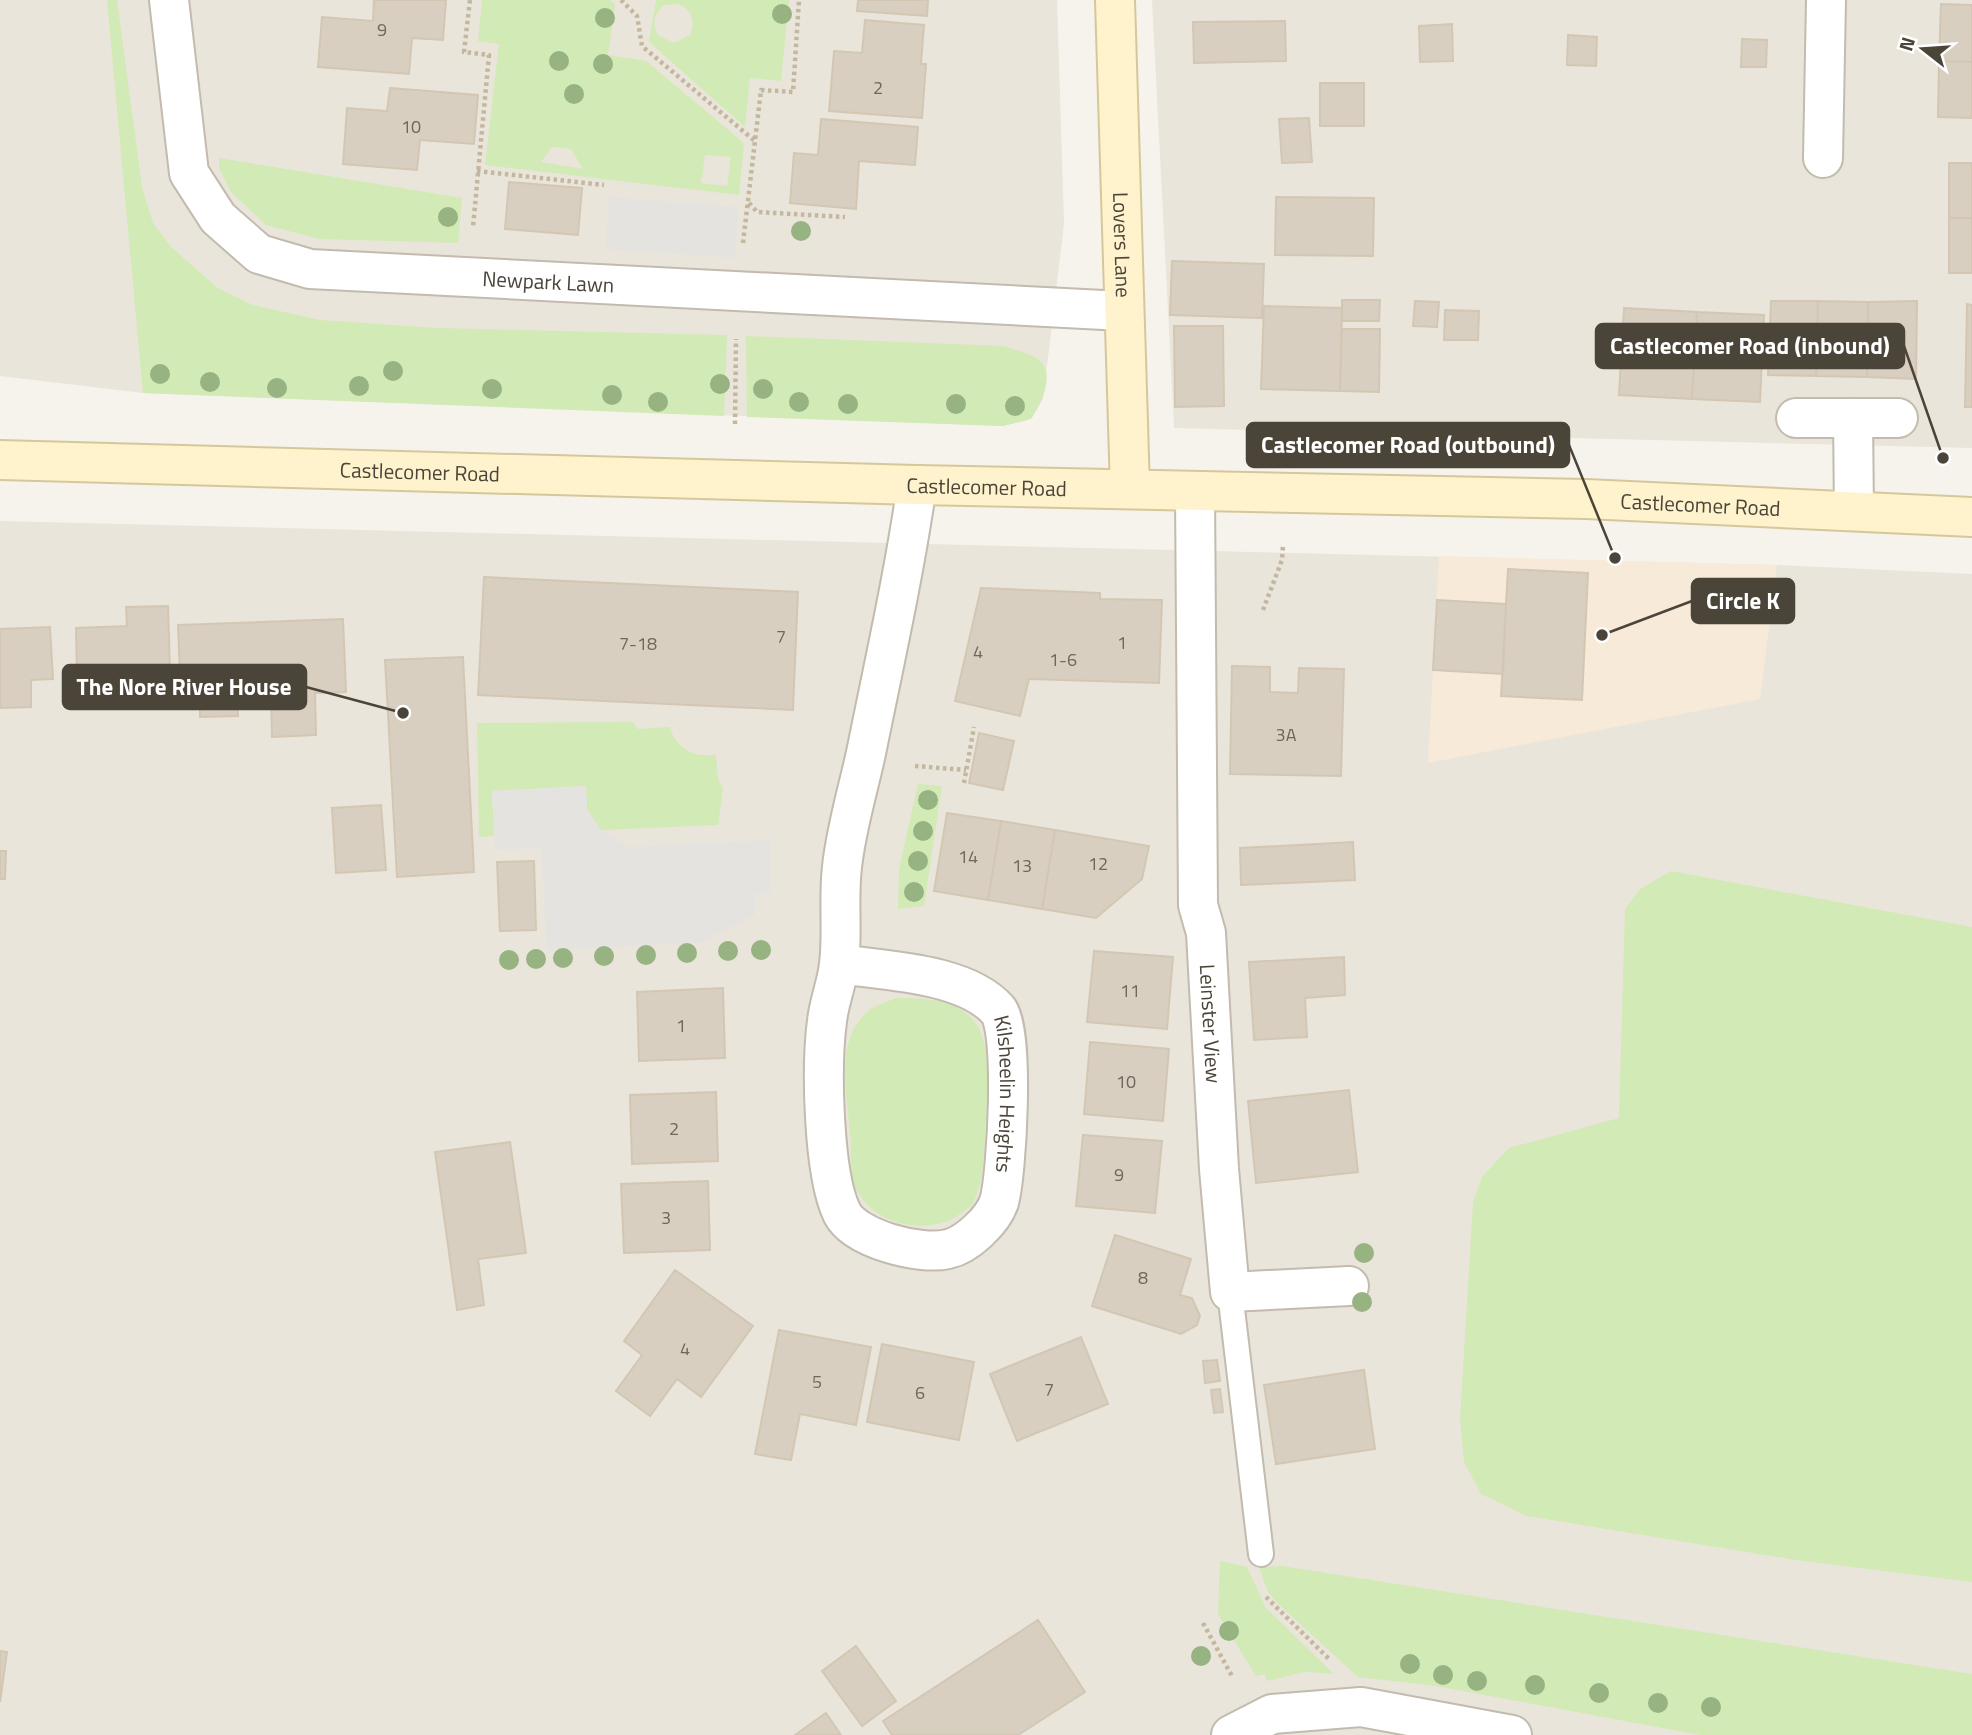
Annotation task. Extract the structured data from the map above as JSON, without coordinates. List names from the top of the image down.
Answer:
{
  "streets": {
    "main road": ["Lovers Lane", "Castlecomer Road"],
    "street": ["Newpark Lawn", "Leinster View", "Kilsheelin Heights"]
  },
  "crossings": [
    ["Lovers Lane", "Newpark Lawn"],
    ["Lovers Lane", "Castlecomer Road"],
    ["Castlecomer Road", "Leinster View"],
    ["Castlecomer Road", "Kilsheelin Heights"]
  ],
  "places": [
    "Castlecomer Road (inbound)",
    "Castlecomer Road (outbound)",
    "Circle K",
    "The Nore River House"
  ],
  "house_numbers": [
    "9",
    "2",
    "10",
    "7",
    "1",
    "7-18",
    "4",
    "1-6",
    "3A",
    "14",
    "12",
    "13",
    "11",
    "1",
    "10",
    "2",
    "9",
    "3",
    "8",
    "4",
    "5",
    "7",
    "6"
  ],
  "north": "left"
}
